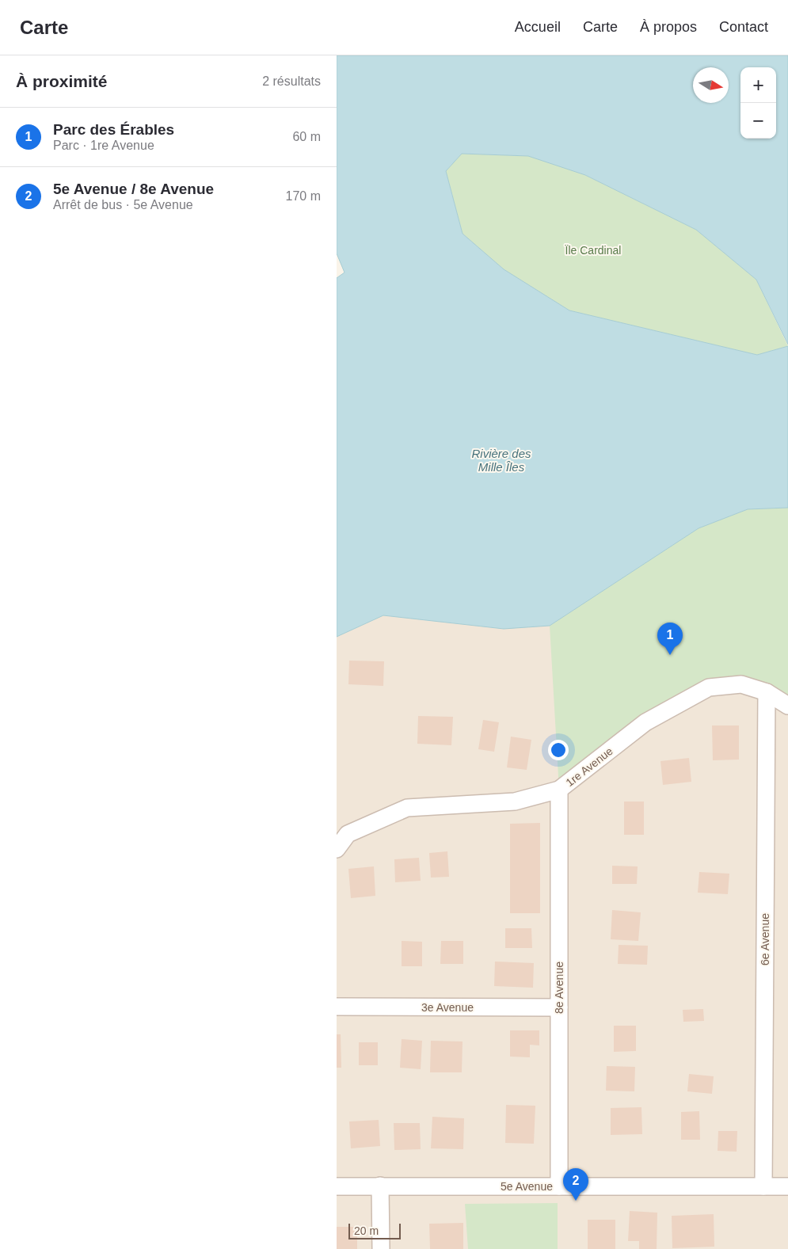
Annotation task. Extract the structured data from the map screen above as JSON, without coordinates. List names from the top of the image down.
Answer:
{
  "streets": {
    "street": [
      "1re Avenue",
      "6e Avenue",
      "8e Avenue",
      "3e Avenue",
      "5e Avenue"
    ]
  },
  "crossings": [
    ["1re Avenue", "6e Avenue"],
    ["1re Avenue", "8e Avenue"],
    ["6e Avenue", "5e Avenue"],
    ["8e Avenue", "3e Avenue"],
    ["8e Avenue", "5e Avenue"]
  ],
  "water": ["Rivière des Mille Îles"],
  "parks": ["Ïle Cardinal"],
  "scale_bar": "20 m",
  "north": "right",
  "page": {
    "header": "Carte",
    "nav": [
      "Accueil",
      "Carte",
      "À propos",
      "Contact"
    ],
    "heading": ["À proximité", "2 résultats"],
    "map_buttons": ["+", "−"],
    "list": [
      {
        "mark": "1",
        "name": "Parc des Érables",
        "note": "Parc · 1re Avenue",
        "value": "60 m"
      },
      {
        "mark": "2",
        "name": "5e Avenue / 8e Avenue",
        "note": "Arrêt de bus · 5e Avenue",
        "value": "170 m"
      }
    ],
    "pins": ["1", "2"],
    "scale": "20 m"
  }
}
